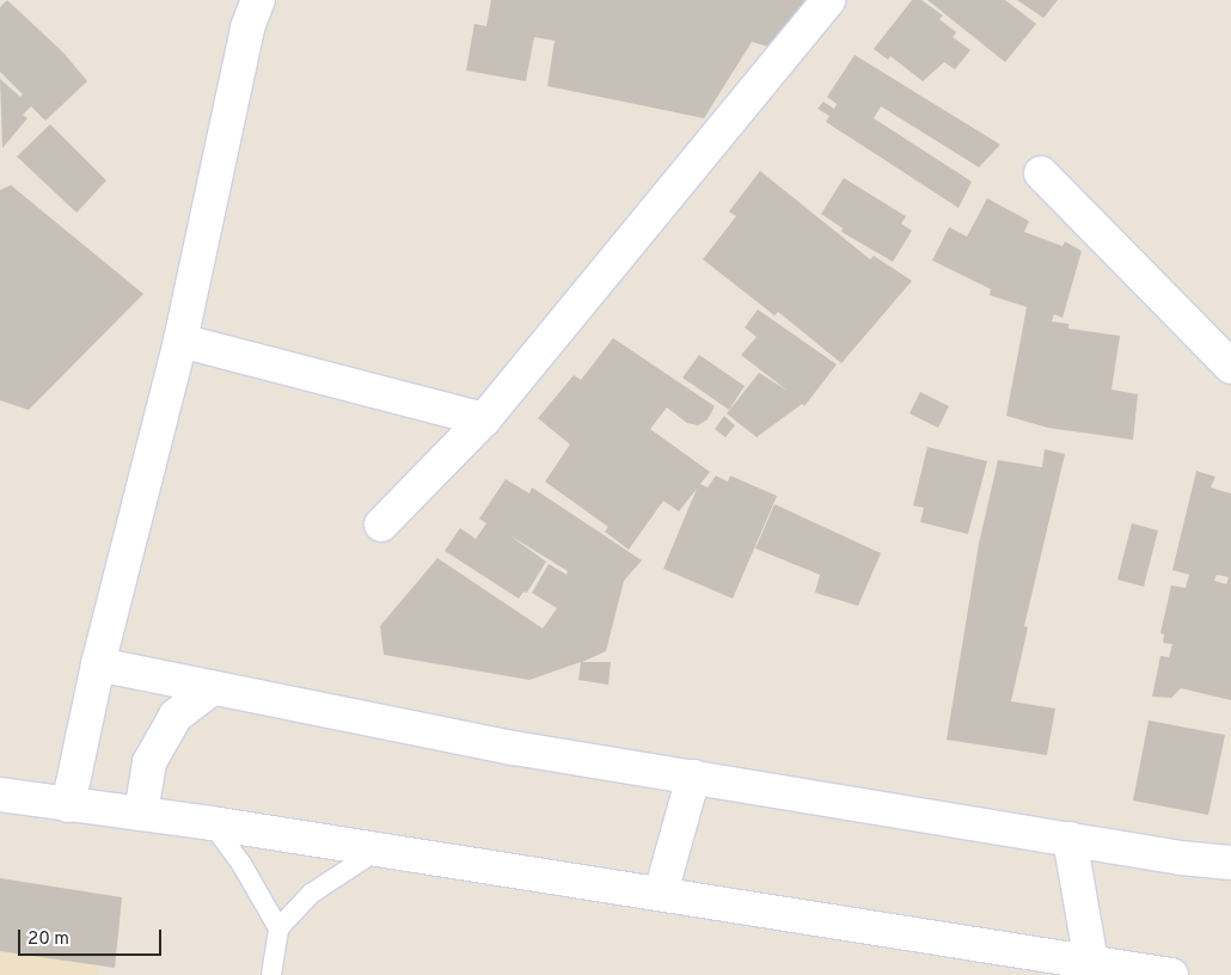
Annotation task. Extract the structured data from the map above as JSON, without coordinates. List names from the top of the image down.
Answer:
{
  "scale_bar": "20 m"
}
